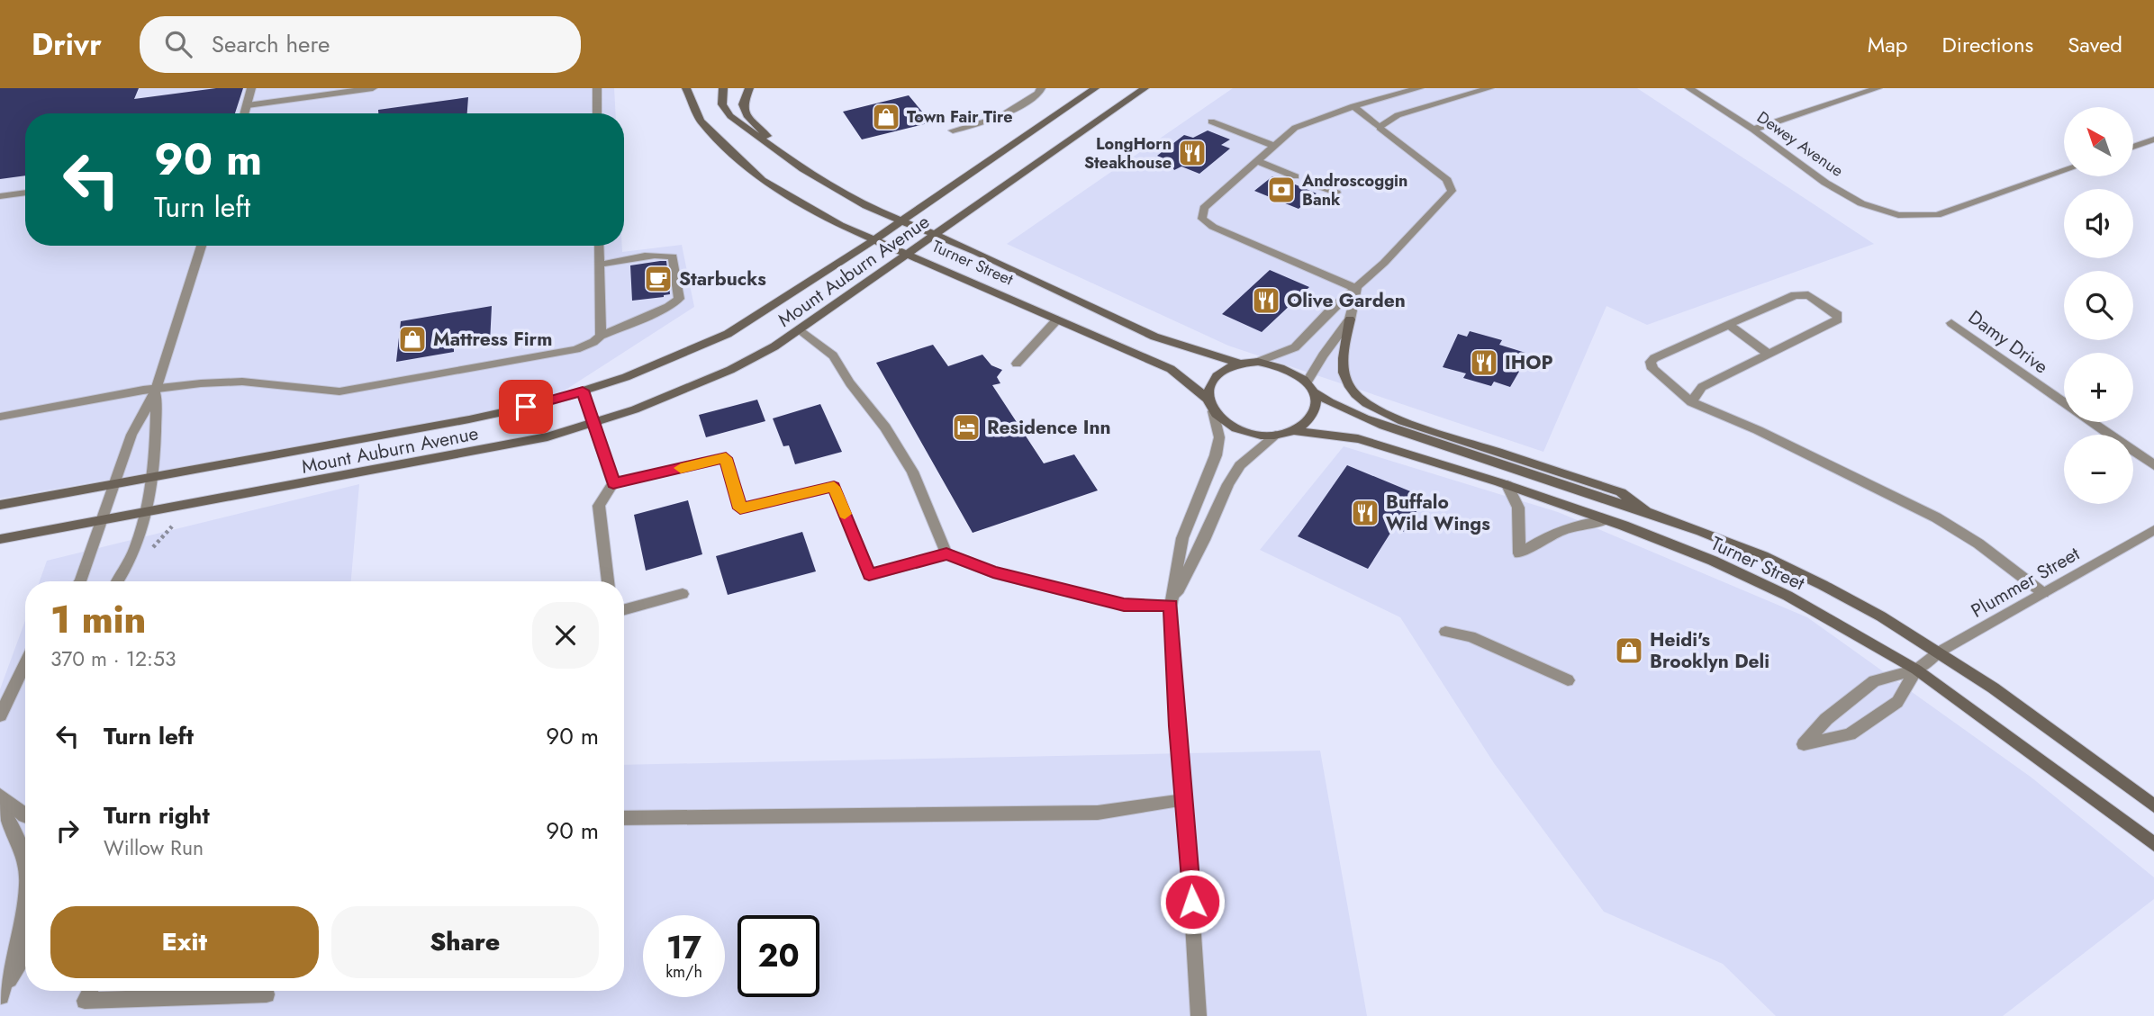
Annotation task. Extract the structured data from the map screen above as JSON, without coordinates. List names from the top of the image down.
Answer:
{
  "streets": {
    "main road": ["Turner Street", "Mount Auburn Avenue"],
    "street": ["Dewey Avenue", "Damy Drive", "Plummer Street"]
  },
  "crossings": [
    ["Turner Street", "Mount Auburn Avenue"],
    ["Turner Street", "Plummer Street"]
  ],
  "places": {
    "shop": ["Town Fair Tire", "Mattress Firm", "Heidi's Brooklyn Deli"],
    "restaurant": [
      "LongHorn Steakhouse",
      "Olive Garden",
      "IHOP",
      "Buffalo Wild Wings"
    ],
    "bank": ["Androscoggin Bank"],
    "cafe": ["Starbucks"],
    "hotel": ["Residence Inn"]
  },
  "north": "top left",
  "page": {
    "header": "Drivr",
    "search": "Search here",
    "nav": ["Map", "Directions", "Saved"],
    "map_buttons": ["+", "−"],
    "turn": ["90 m", "Turn left"],
    "heading": ["1 min", "370 m · 12:53"],
    "list": [
      {
        "name": "Turn left",
        "value": "90 m"
      },
      {
        "name": "Turn right",
        "note": "Willow Run",
        "value": "90 m"
      }
    ],
    "buttons": ["Exit", "Share"],
    "speed": "17 km/h",
    "limit": "20"
  }
}
